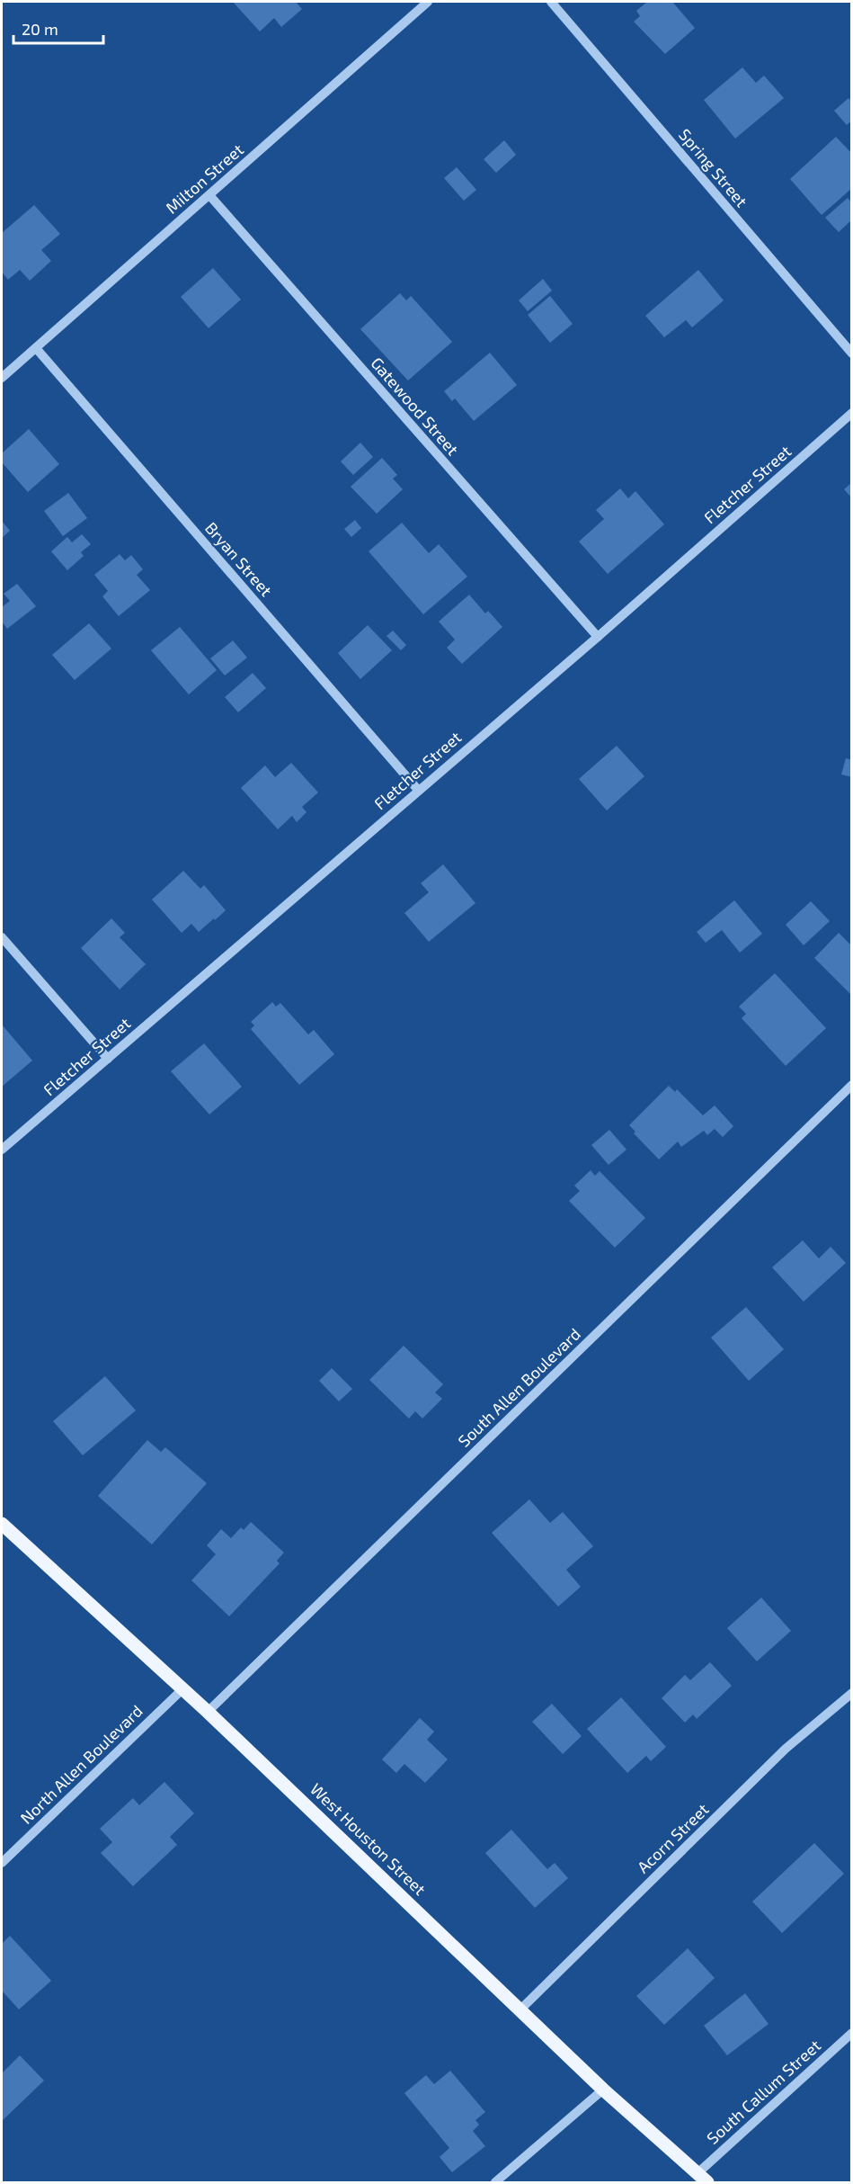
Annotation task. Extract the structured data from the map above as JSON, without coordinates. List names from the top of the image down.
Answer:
{
  "streets": {
    "main road": ["West Houston Street"],
    "street": [
      "Spring Street",
      "Milton Street",
      "Gatewood Street",
      "Fletcher Street",
      "Bryan Street",
      "South Allen Boulevard",
      "North Allen Boulevard",
      "Acorn Street",
      "South Callum Street"
    ]
  },
  "crossings": [
    ["Milton Street", "Gatewood Street"],
    ["Milton Street", "Bryan Street"],
    ["Gatewood Street", "Fletcher Street"],
    ["Fletcher Street", "Bryan Street"],
    ["South Allen Boulevard", "West Houston Street"],
    ["North Allen Boulevard", "West Houston Street"],
    ["Acorn Street", "West Houston Street"],
    ["West Houston Street", "South Callum Street"]
  ],
  "scale_bar": "20 m"
}
